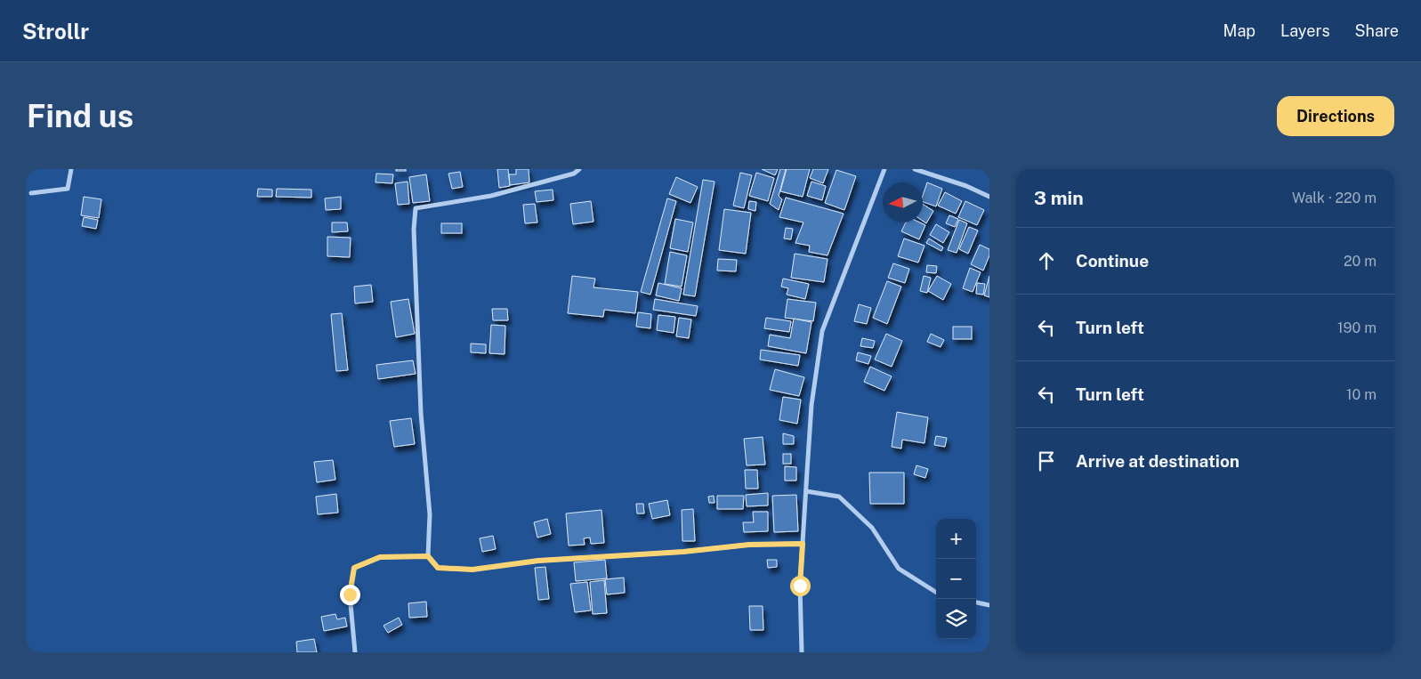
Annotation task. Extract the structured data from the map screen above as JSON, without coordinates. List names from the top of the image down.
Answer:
{
  "north": "left",
  "page": {
    "header": "Strollr",
    "nav": ["Map", "Layers", "Share"],
    "buttons": "Directions",
    "title": "Find us",
    "heading": ["3 min", "Walk · 220 m"],
    "list": [
      ["Continue", "20 m"],
      ["Turn left", "190 m"],
      ["Turn left", "10 m"],
      "Arrive at destination"
    ],
    "map_buttons": ["+", "−"]
  }
}
